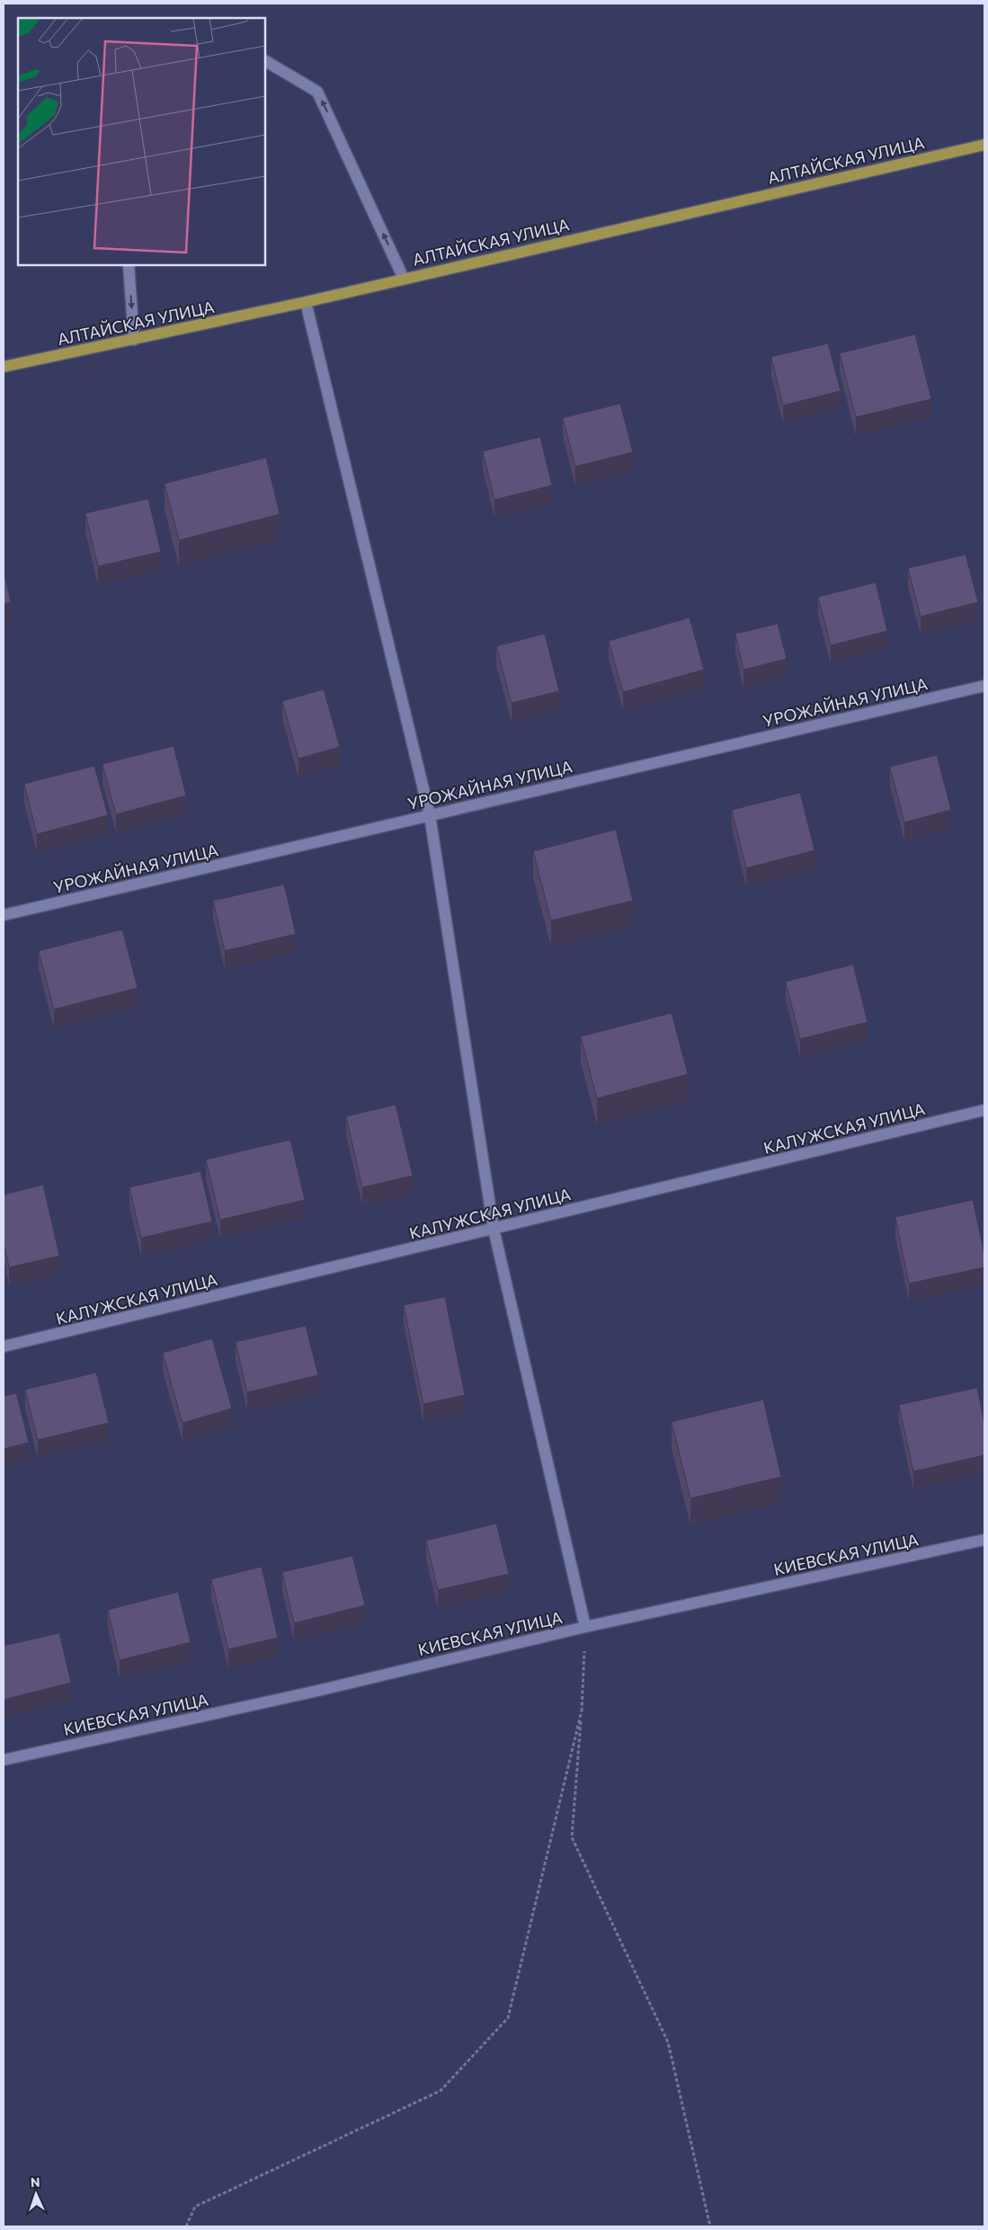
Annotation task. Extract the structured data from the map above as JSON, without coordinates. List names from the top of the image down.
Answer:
{
  "streets": {
    "main road": ["АЛТАЙСКАЯ УЛИЦА"],
    "street": ["УРОЖАЙНАЯ УЛИЦА", "КАЛУЖСКАЯ УЛИЦА", "КИЕВСКАЯ УЛИЦА"]
  },
  "north": "top"
}
